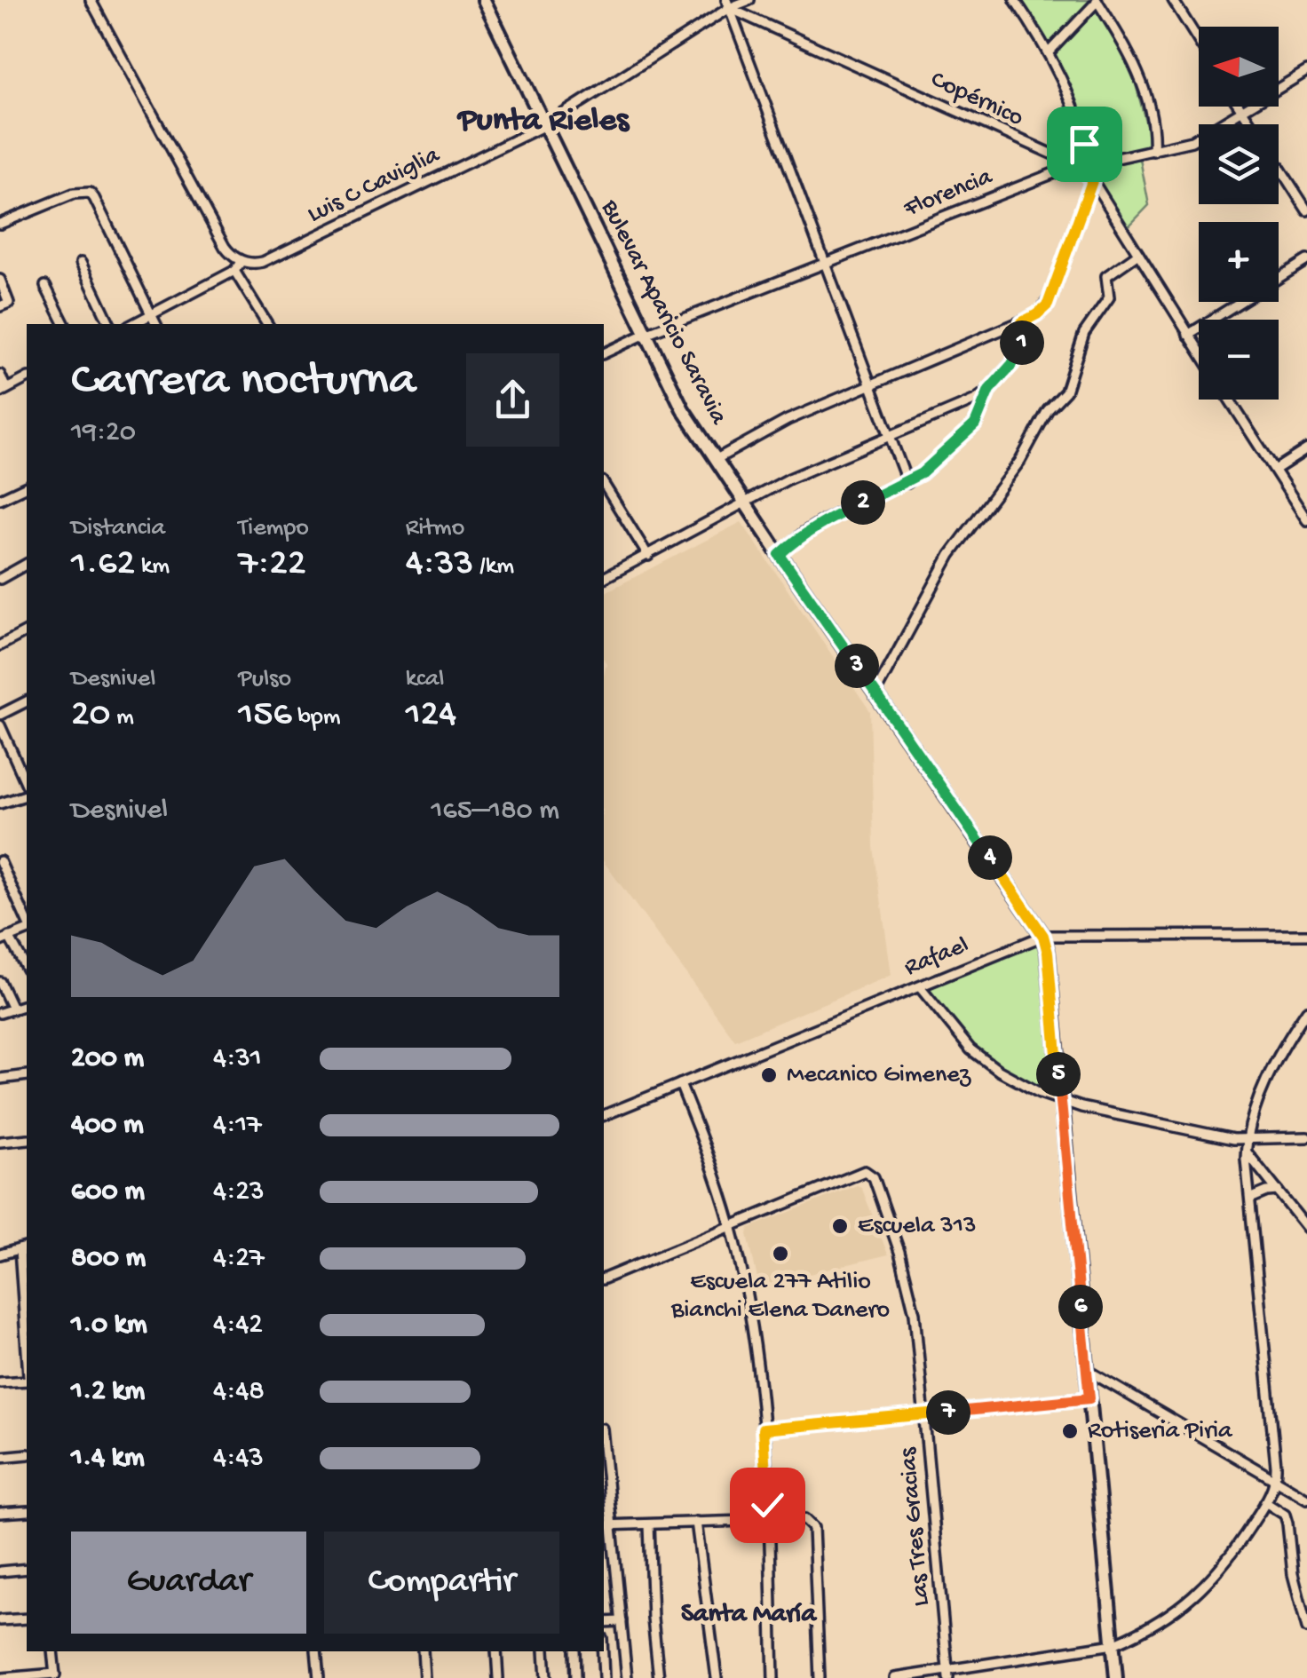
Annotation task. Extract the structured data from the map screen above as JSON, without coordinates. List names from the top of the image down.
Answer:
{
  "streets": {
    "street": [
      "Copérnico",
      "Luis C Caviglia",
      "Florencia",
      "Bulevar Aparicio Saravia",
      "Rafael",
      "Las Tres Gracias"
    ]
  },
  "crossings": [
    ["Copérnico", "Luis C Caviglia"],
    ["Copérnico", "Florencia"],
    ["Luis C Caviglia", "Bulevar Aparicio Saravia"],
    ["Florencia", "Bulevar Aparicio Saravia"],
    ["Bulevar Aparicio Saravia", "Rafael"]
  ],
  "districts": ["Punta Rieles", "Santa María"],
  "places": [
    "Mecanico Gimenez",
    "Escuela 313",
    "Escuela 277 Atilio Bianchi Elena Danero",
    "Rotiseria Piria"
  ],
  "north": "left",
  "page": {
    "map_buttons": ["+", "−"],
    "pins": [
      "1",
      "2",
      "3",
      "4",
      "5",
      "6",
      "7"
    ],
    "heading": ["Carrera nocturna", "19:20"],
    "stats": [
      ["Distancia", "1.62 km"],
      ["Tiempo", "7:22"],
      ["Ritmo", "4:33 /km"],
      ["Desnivel", "20 m"],
      ["Pulso", "156 bpm"],
      ["kcal", "124"]
    ],
    "chart": ["Desnivel", "165–180 m"],
    "list": [
      {
        "name": "200 m",
        "note": "4:31"
      },
      {
        "name": "400 m",
        "note": "4:17"
      },
      {
        "name": "600 m",
        "note": "4:23"
      },
      {
        "name": "800 m",
        "note": "4:27"
      },
      {
        "name": "1.0 km",
        "note": "4:42"
      },
      {
        "name": "1.2 km",
        "note": "4:48"
      },
      {
        "name": "1.4 km",
        "note": "4:43"
      }
    ],
    "buttons": ["Guardar", "Compartir"]
  }
}
